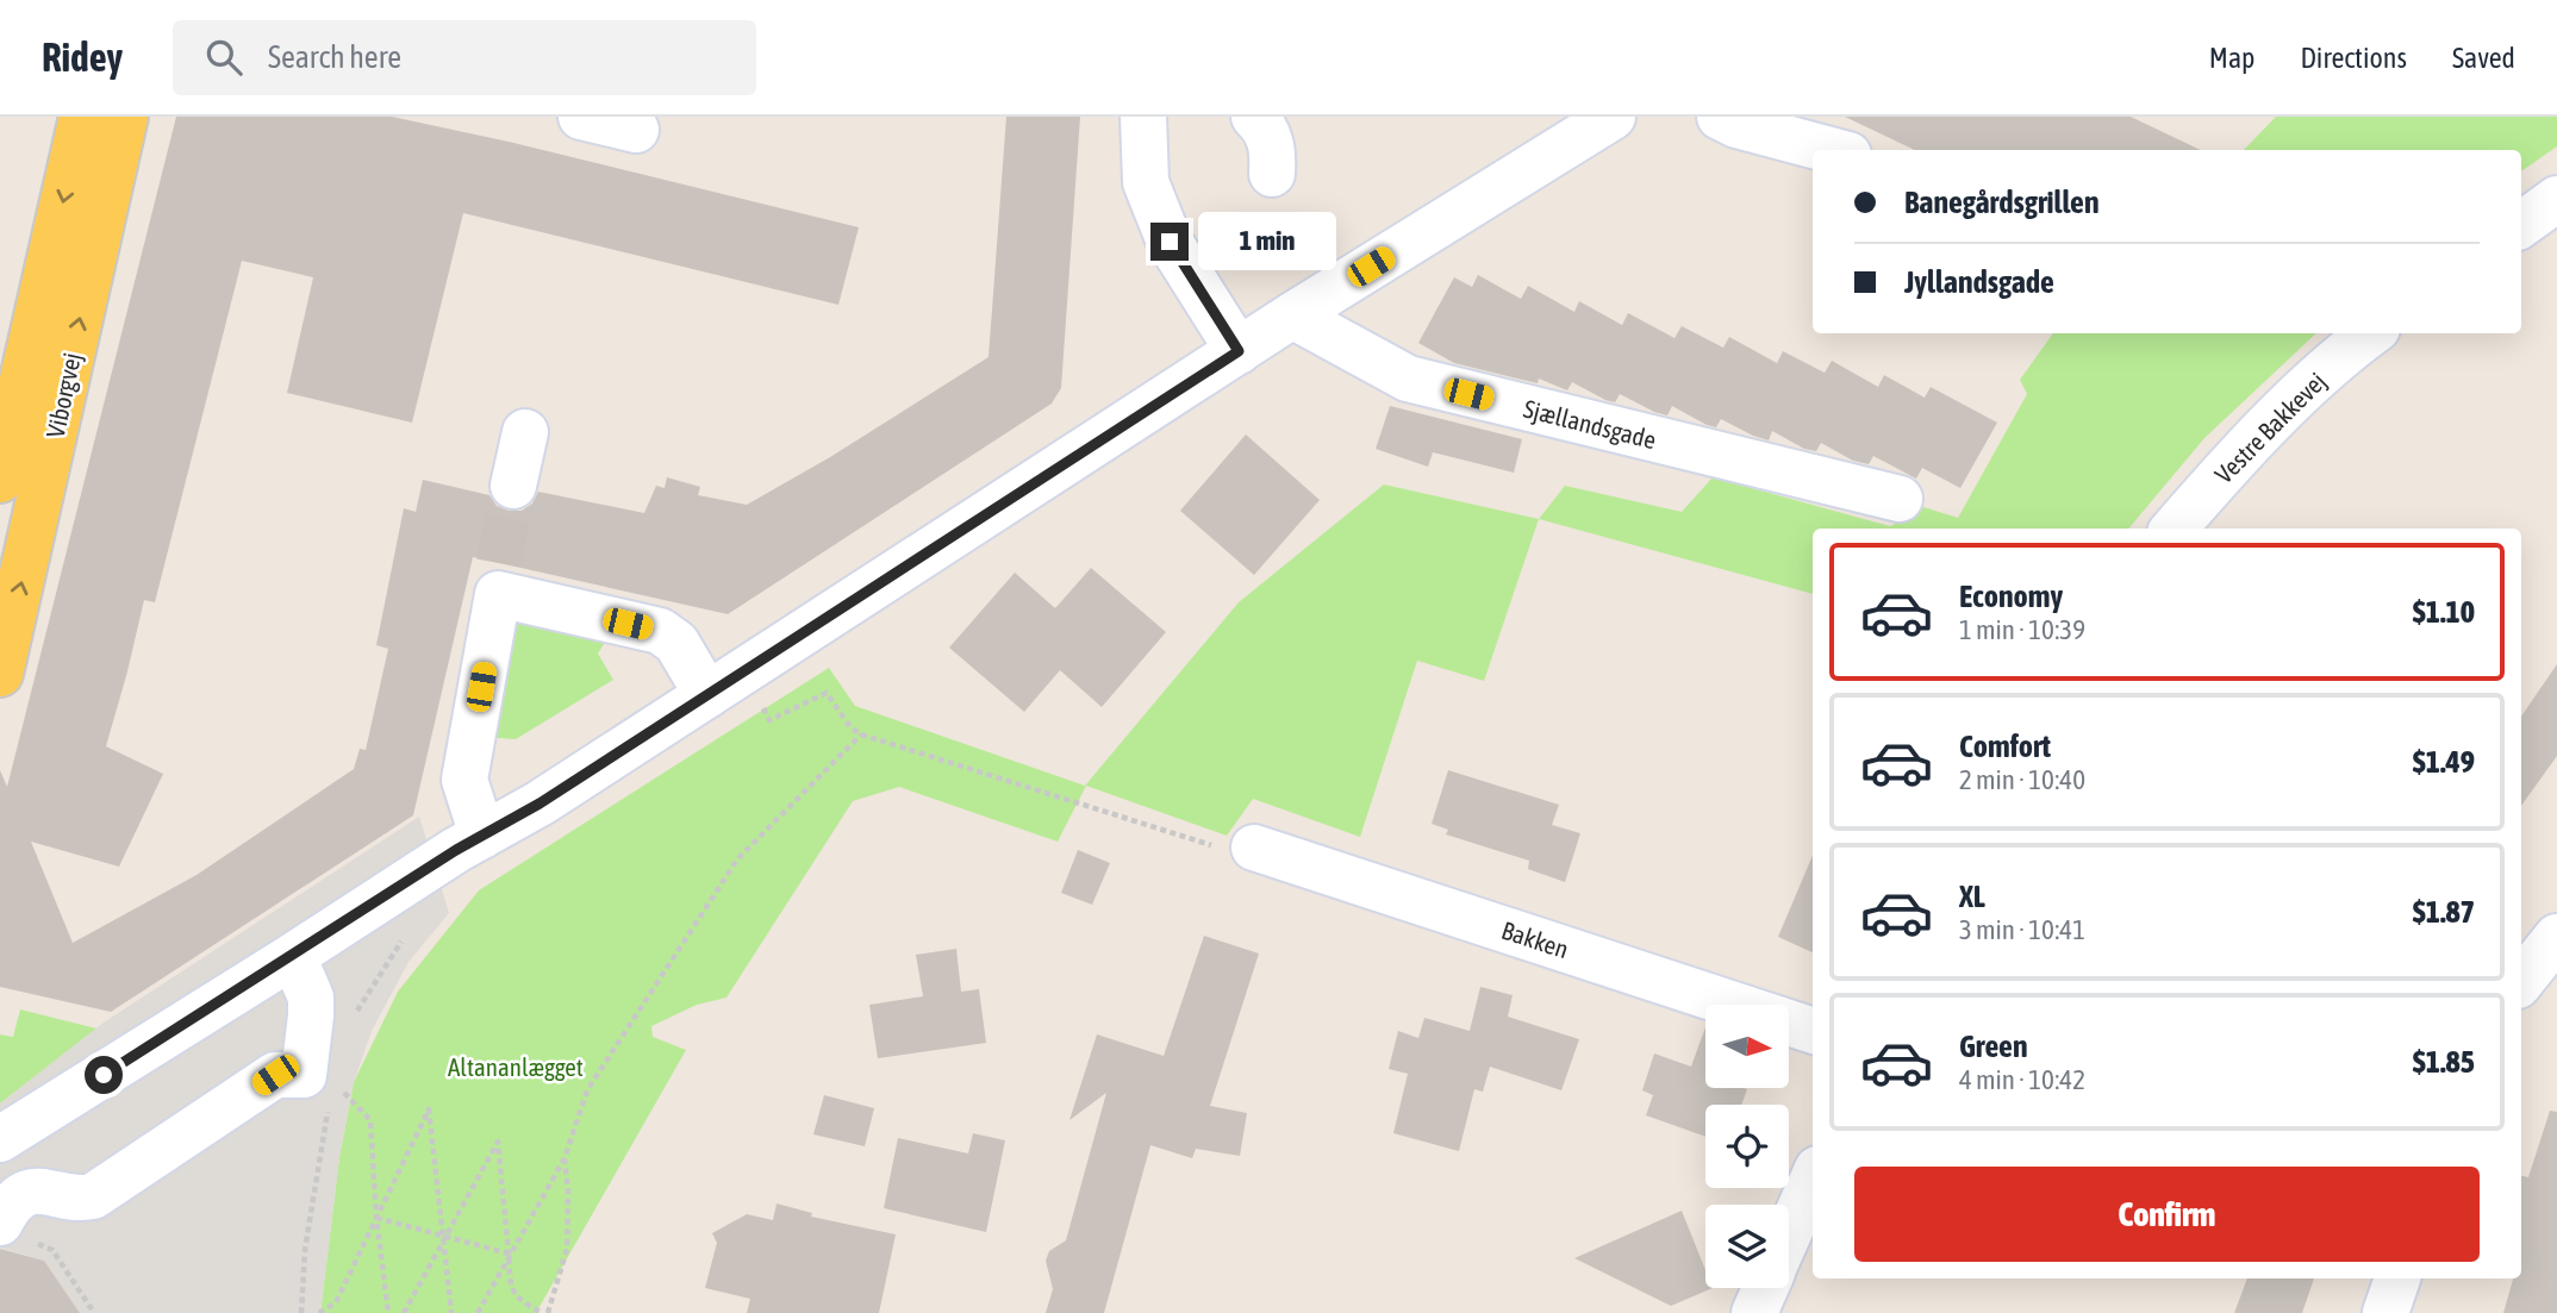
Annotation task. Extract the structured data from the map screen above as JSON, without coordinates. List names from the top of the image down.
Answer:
{
  "streets": {
    "main road": ["Viborgvej"],
    "street": ["Sjællandsgade", "Vestre Bakkevej", "Bakken"]
  },
  "parks": ["Altananlægget"],
  "north": "right",
  "page": {
    "header": "Ridey",
    "search": "Search here",
    "nav": ["Map", "Directions", "Saved"],
    "banner": ["Banegårdsgrillen", "Jyllandsgade"],
    "bubble": "1 min",
    "list": [
      {
        "name": "Economy",
        "note": "1 min · 10:39",
        "value": "$1.10"
      },
      {
        "name": "Comfort",
        "note": "2 min · 10:40",
        "value": "$1.49"
      },
      {
        "name": "XL",
        "note": "3 min · 10:41",
        "value": "$1.87"
      },
      {
        "name": "Green",
        "note": "4 min · 10:42",
        "value": "$1.85"
      }
    ],
    "buttons": "Confirm"
  }
}
